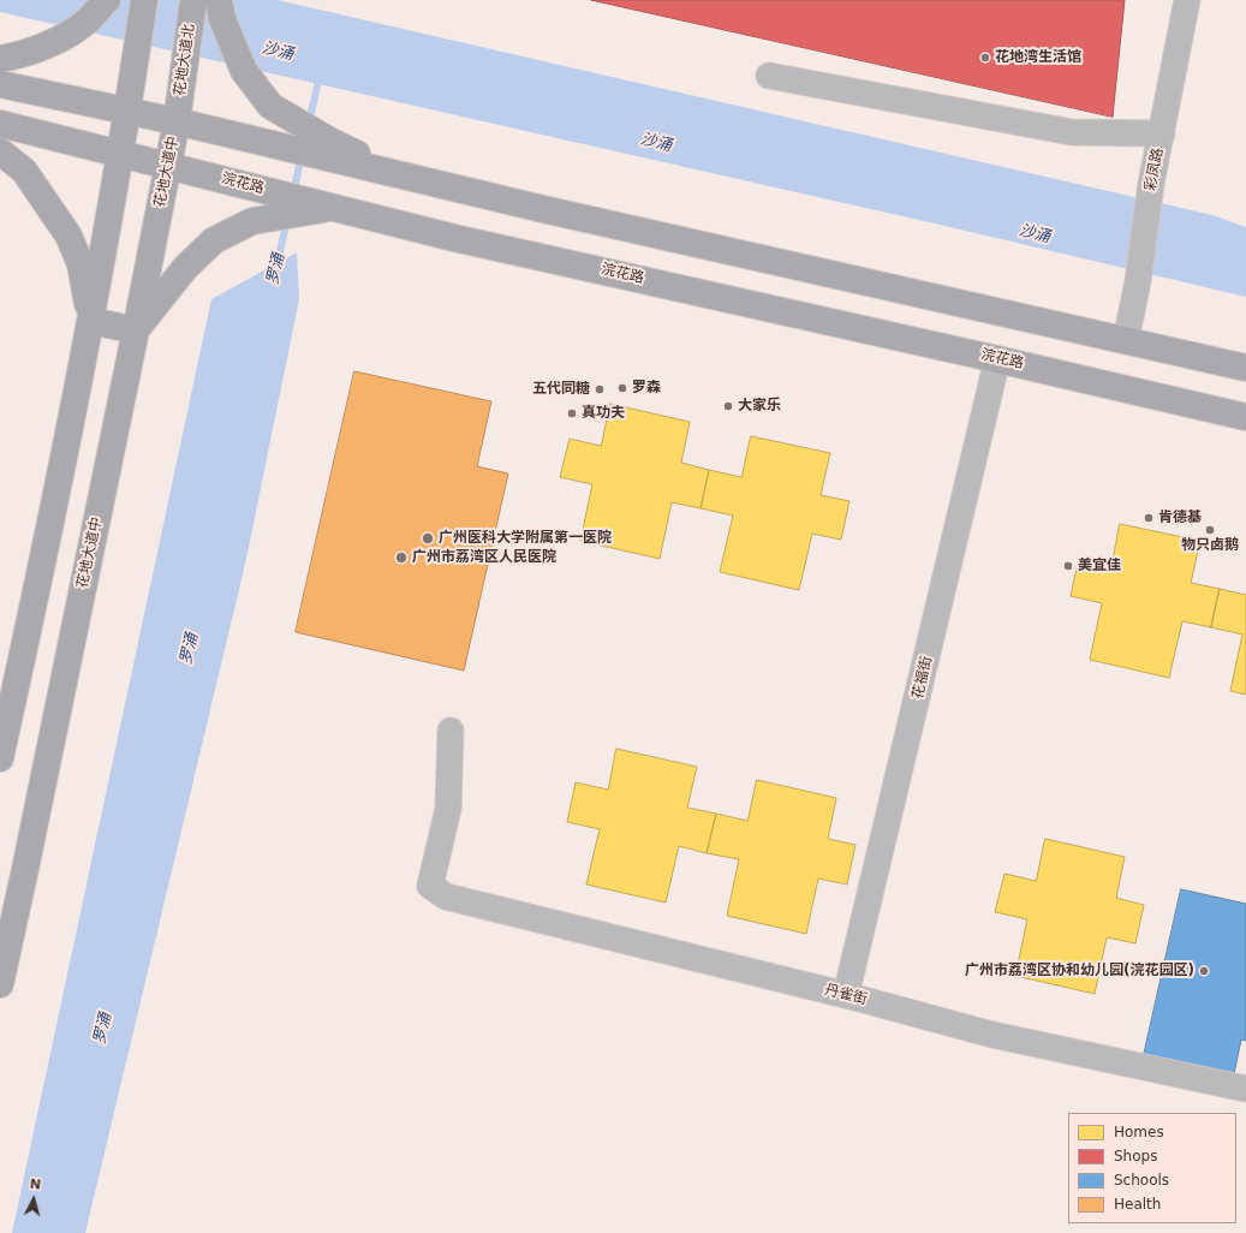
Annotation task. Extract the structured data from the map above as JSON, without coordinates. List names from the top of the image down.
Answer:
{
  "streets": {
    "main road": ["花地大道北", "花地大道中", "浣花路"],
    "street": ["彩凤路", "花福街", "丹雀街"]
  },
  "crossings": [
    ["花地大道北", "花地大道中"],
    ["花地大道中", "浣花路"],
    ["浣花路", "花福街"],
    ["花福街", "丹雀街"]
  ],
  "water": ["沙涌", "罗涌"],
  "places": [
    "花地湾生活馆",
    "罗森",
    "五代同糖",
    "大家乐",
    "真功夫",
    "肯德基",
    "物只卤鹅",
    "广州医科大学附属第一医院",
    "广州市荔湾区人民医院",
    "美宜佳",
    "广州市荔湾区协和幼儿园(浣花园区)"
  ],
  "legend": [
    "Homes",
    "Shops",
    "Schools",
    "Health"
  ],
  "north": "top"
}
